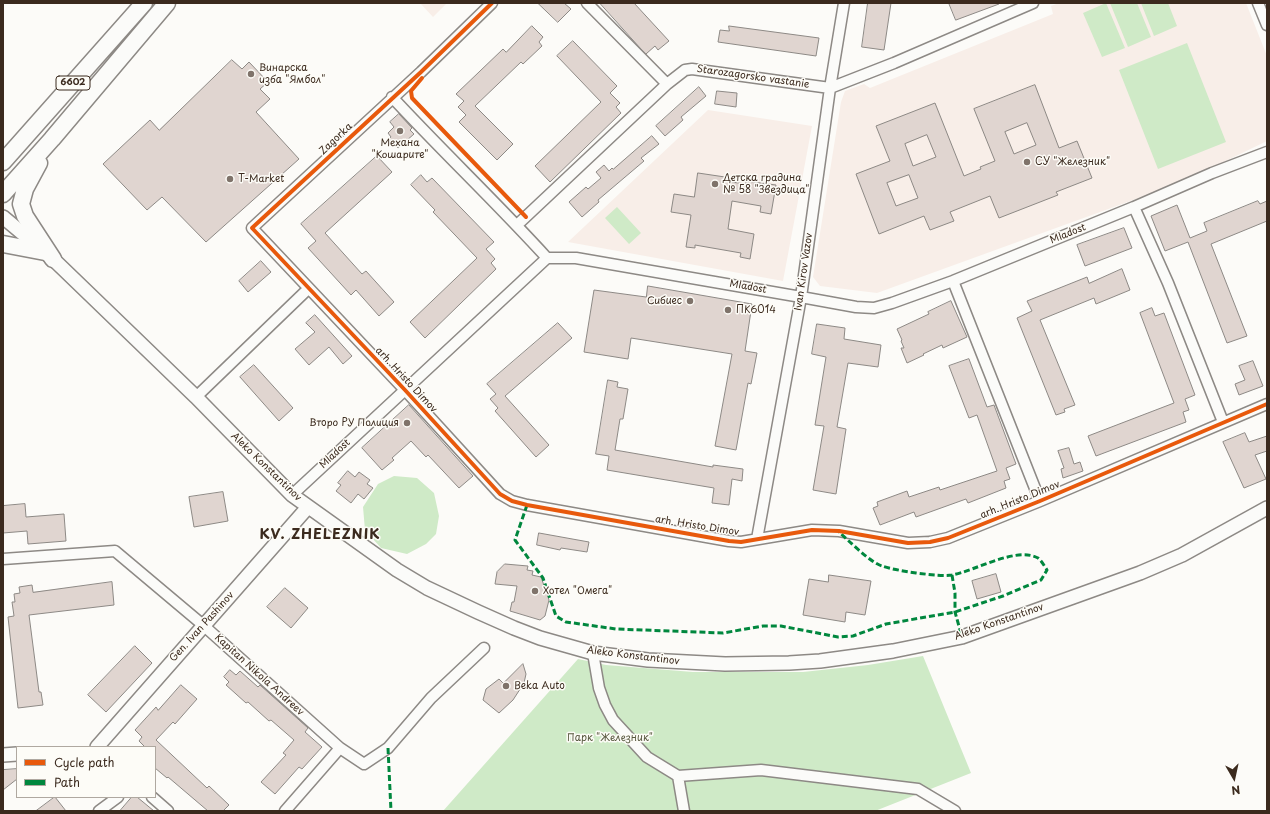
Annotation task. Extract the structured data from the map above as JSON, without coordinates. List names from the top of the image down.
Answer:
{
  "streets": {
    "main road": ["6602"],
    "street": [
      "Starozagorsko vastanie",
      "Zagorka",
      "Mladost",
      "Ivan Kirov Vazov",
      "arh. Hristo Dimov",
      "Aleko Konstantinov",
      "Gen. Ivan Pashinov",
      "Kapitan Nikola Andreev"
    ]
  },
  "crossings": [
    ["Starozagorsko vastanie", "Ivan Kirov Vazov"],
    ["6602", "Aleko Konstantinov"],
    ["Zagorka", "arh. Hristo Dimov"],
    ["Mladost", "Ivan Kirov Vazov"],
    ["Mladost", "arh. Hristo Dimov"],
    ["Mladost", "Aleko Konstantinov"],
    ["Ivan Kirov Vazov", "arh. Hristo Dimov"],
    ["Aleko Konstantinov", "Gen. Ivan Pashinov"],
    ["Gen. Ivan Pashinov", "Kapitan Nikola Andreev"]
  ],
  "districts": ["KV. ZHELEZNIK"],
  "parks": ["Парк \"Железник\""],
  "places": [
    "Винарска изба \"Ямбол\"",
    "Механа \"Кошарите\"",
    "СУ \"Железник\"",
    "T-Market",
    "Детска градина № 58 \"Звездица\"",
    "Сибиес",
    "ПК6014",
    "Второ РУ Полиция",
    "Хотел \"Омега\"",
    "Beka Auto"
  ],
  "legend": ["Cycle path", "Path"],
  "north": "bottom"
}
